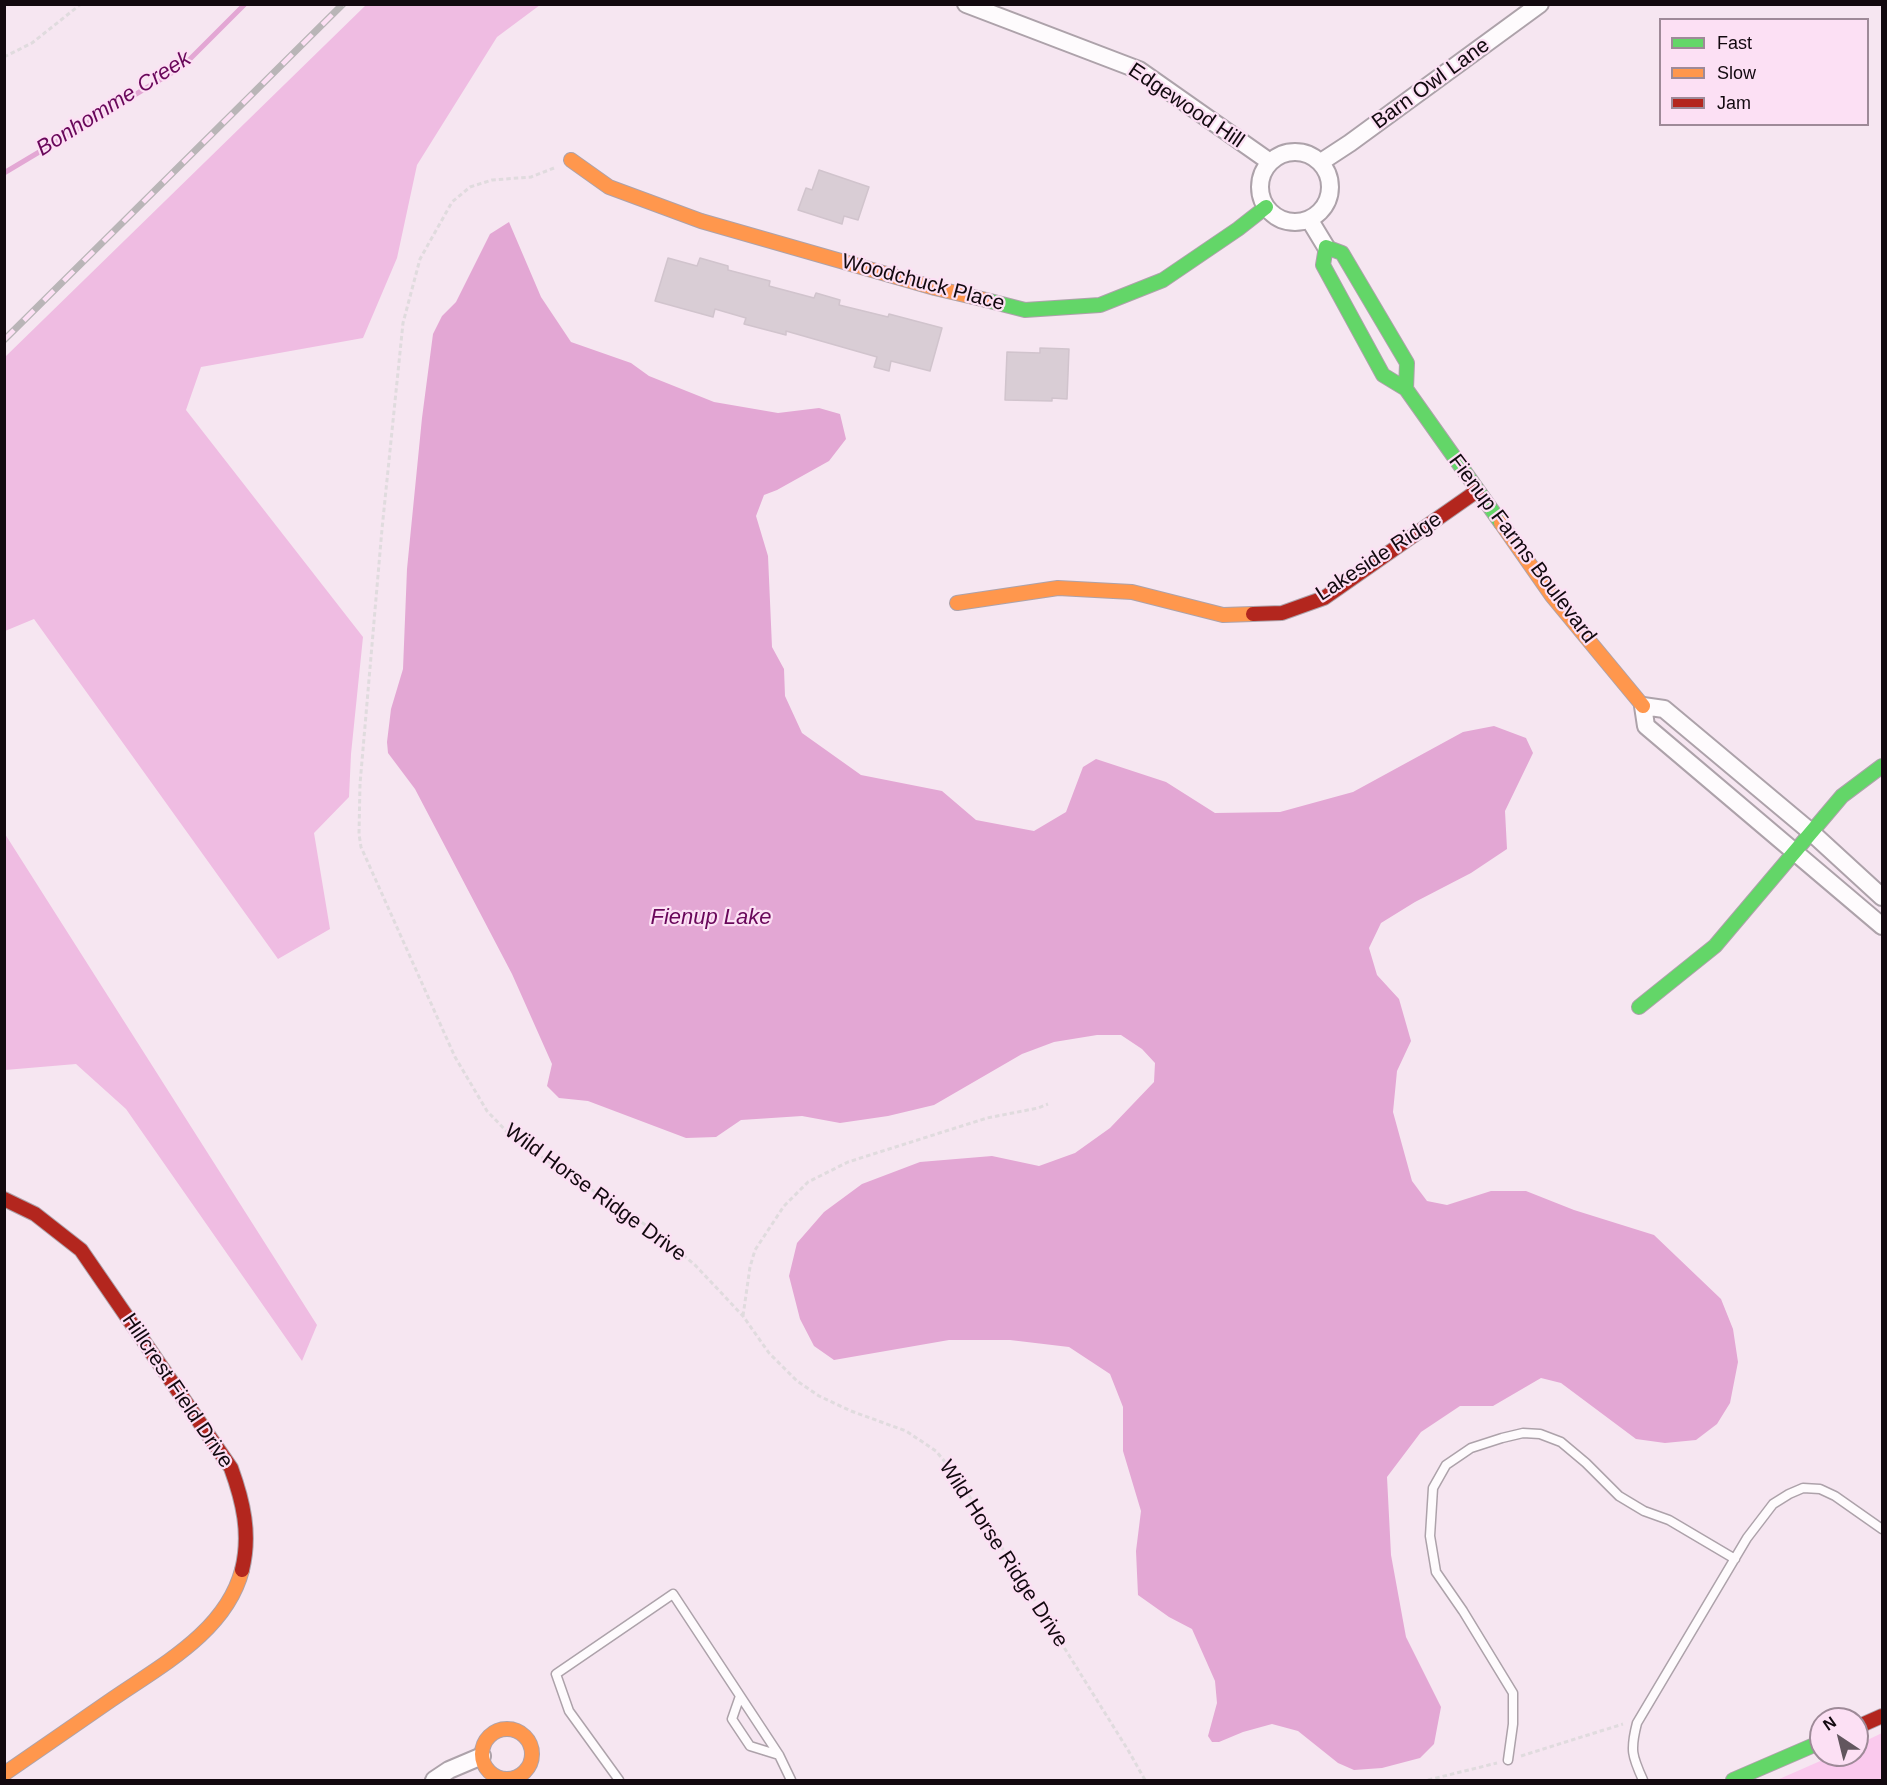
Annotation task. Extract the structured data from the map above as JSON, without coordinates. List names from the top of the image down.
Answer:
{
  "streets": {
    "street": [
      "Barn Owl Lane",
      "Edgewood Hill",
      "Woodchuck Place",
      "Fienup Farms Boulevard",
      "Lakeside Ridge",
      "Hillcrest Field Drive"
    ],
    "path": ["Wild Horse Ridge Drive"]
  },
  "crossings": [
    ["Barn Owl Lane", "Edgewood Hill"],
    ["Barn Owl Lane", "Woodchuck Place"],
    ["Barn Owl Lane", "Fienup Farms Boulevard"],
    ["Edgewood Hill", "Woodchuck Place"],
    ["Edgewood Hill", "Fienup Farms Boulevard"],
    ["Woodchuck Place", "Fienup Farms Boulevard"],
    ["Woodchuck Place", "Wild Horse Ridge Drive"],
    ["Fienup Farms Boulevard", "Lakeside Ridge"]
  ],
  "water": ["Bonhomme Creek", "Fienup Lake"],
  "legend": ["Fast", "Slow", "Jam"],
  "north": "top left"
}
